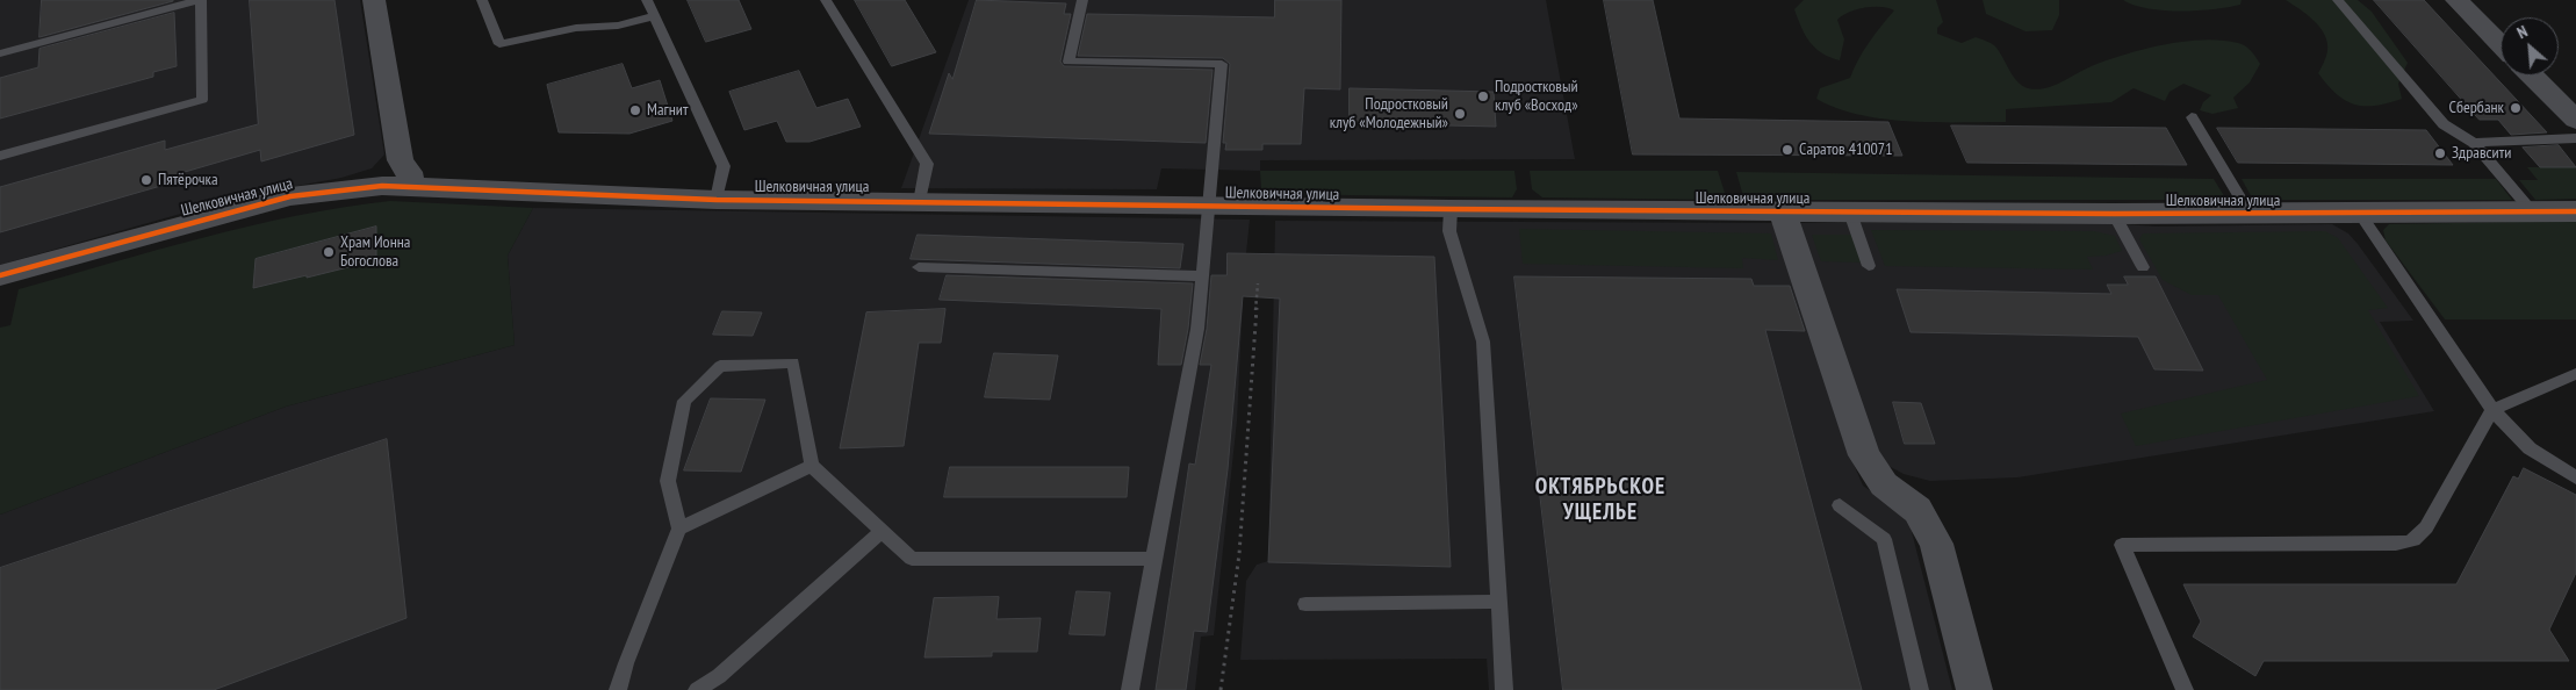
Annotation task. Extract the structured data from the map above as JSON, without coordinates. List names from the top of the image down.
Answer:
{
  "streets": {
    "street": ["Шелковичная улица"]
  },
  "districts": ["ОКТЯБРЬСКОЕ УЩЕЛЬЕ"],
  "places": [
    "Подростковый клуб «Восход»",
    "Сбербанк",
    "Магнит",
    "Подростковый клуб «Молодежный»",
    "Саратов 410071",
    "Здравсити",
    "Пятёрочка",
    "Храм Ионна Богослова"
  ],
  "north": "top left"
}
